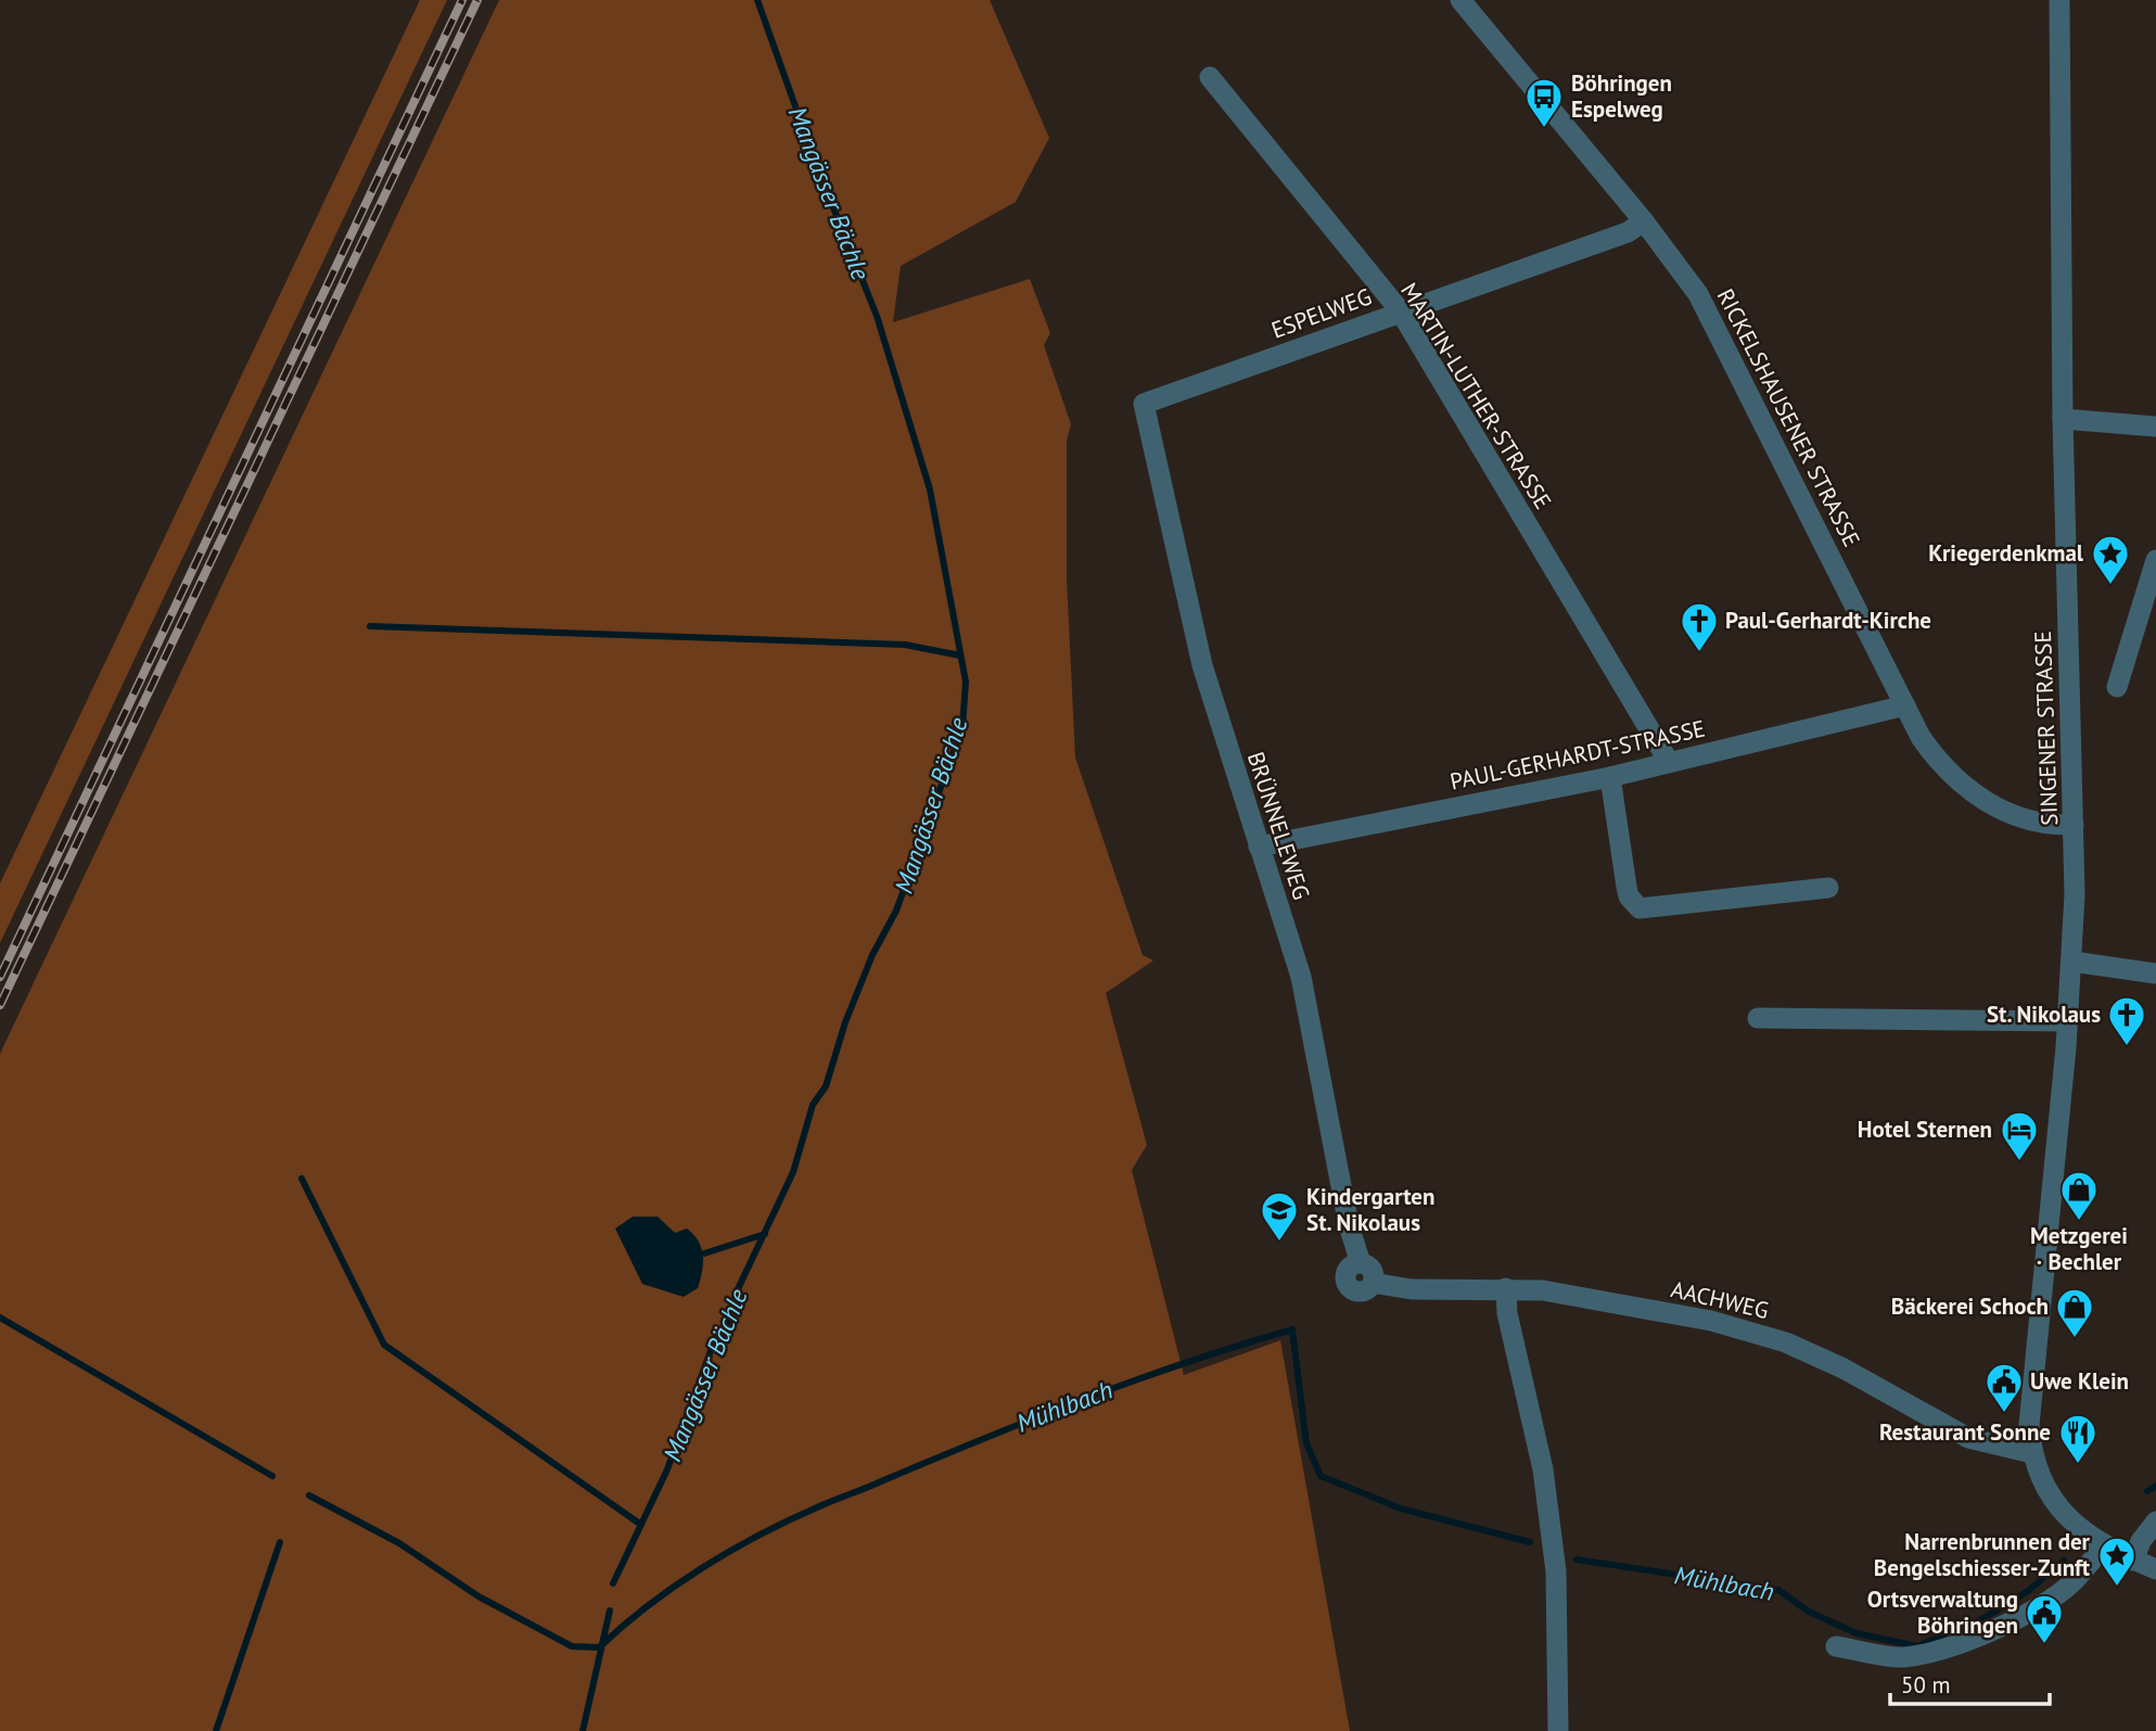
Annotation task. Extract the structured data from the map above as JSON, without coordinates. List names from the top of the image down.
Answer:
{
  "streets": {
    "street": [
      "ESPELWEG",
      "MARTIN-LUTHER-STRASSE",
      "RICKELSHAUSENER STRASSE",
      "SINGENER STRASSE",
      "PAUL-GERHARDT-STRASSE",
      "BRÜNNELEWEG",
      "AACHWEG"
    ]
  },
  "crossings": [
    ["ESPELWEG", "MARTIN-LUTHER-STRASSE"],
    ["ESPELWEG", "RICKELSHAUSENER STRASSE"],
    ["ESPELWEG", "BRÜNNELEWEG"],
    ["MARTIN-LUTHER-STRASSE", "PAUL-GERHARDT-STRASSE"],
    ["RICKELSHAUSENER STRASSE", "SINGENER STRASSE"],
    ["RICKELSHAUSENER STRASSE", "PAUL-GERHARDT-STRASSE"],
    ["SINGENER STRASSE", "AACHWEG"],
    ["PAUL-GERHARDT-STRASSE", "BRÜNNELEWEG"],
    ["BRÜNNELEWEG", "AACHWEG"]
  ],
  "water": ["Mangässer Bächle", "Mühlbach"],
  "places": {
    "bus stop": ["Böhringen Espelweg"],
    "place": ["Kriegerdenkmal", "Narrenbrunnen der Bengelschiesser-Zunft"],
    "church": ["Paul-Gerhardt-Kirche", "St. Nikolaus"],
    "hotel": ["Hotel Sternen"],
    "shop": ["Metzgerei · Bechler", "Bäckerei Schoch"],
    "school or university": ["Kindergarten St. Nikolaus"],
    "public building": ["Uwe Klein", "Ortsverwaltung Böhringen"],
    "restaurant": ["Restaurant Sonne"]
  },
  "scale_bar": "50 m"
}
